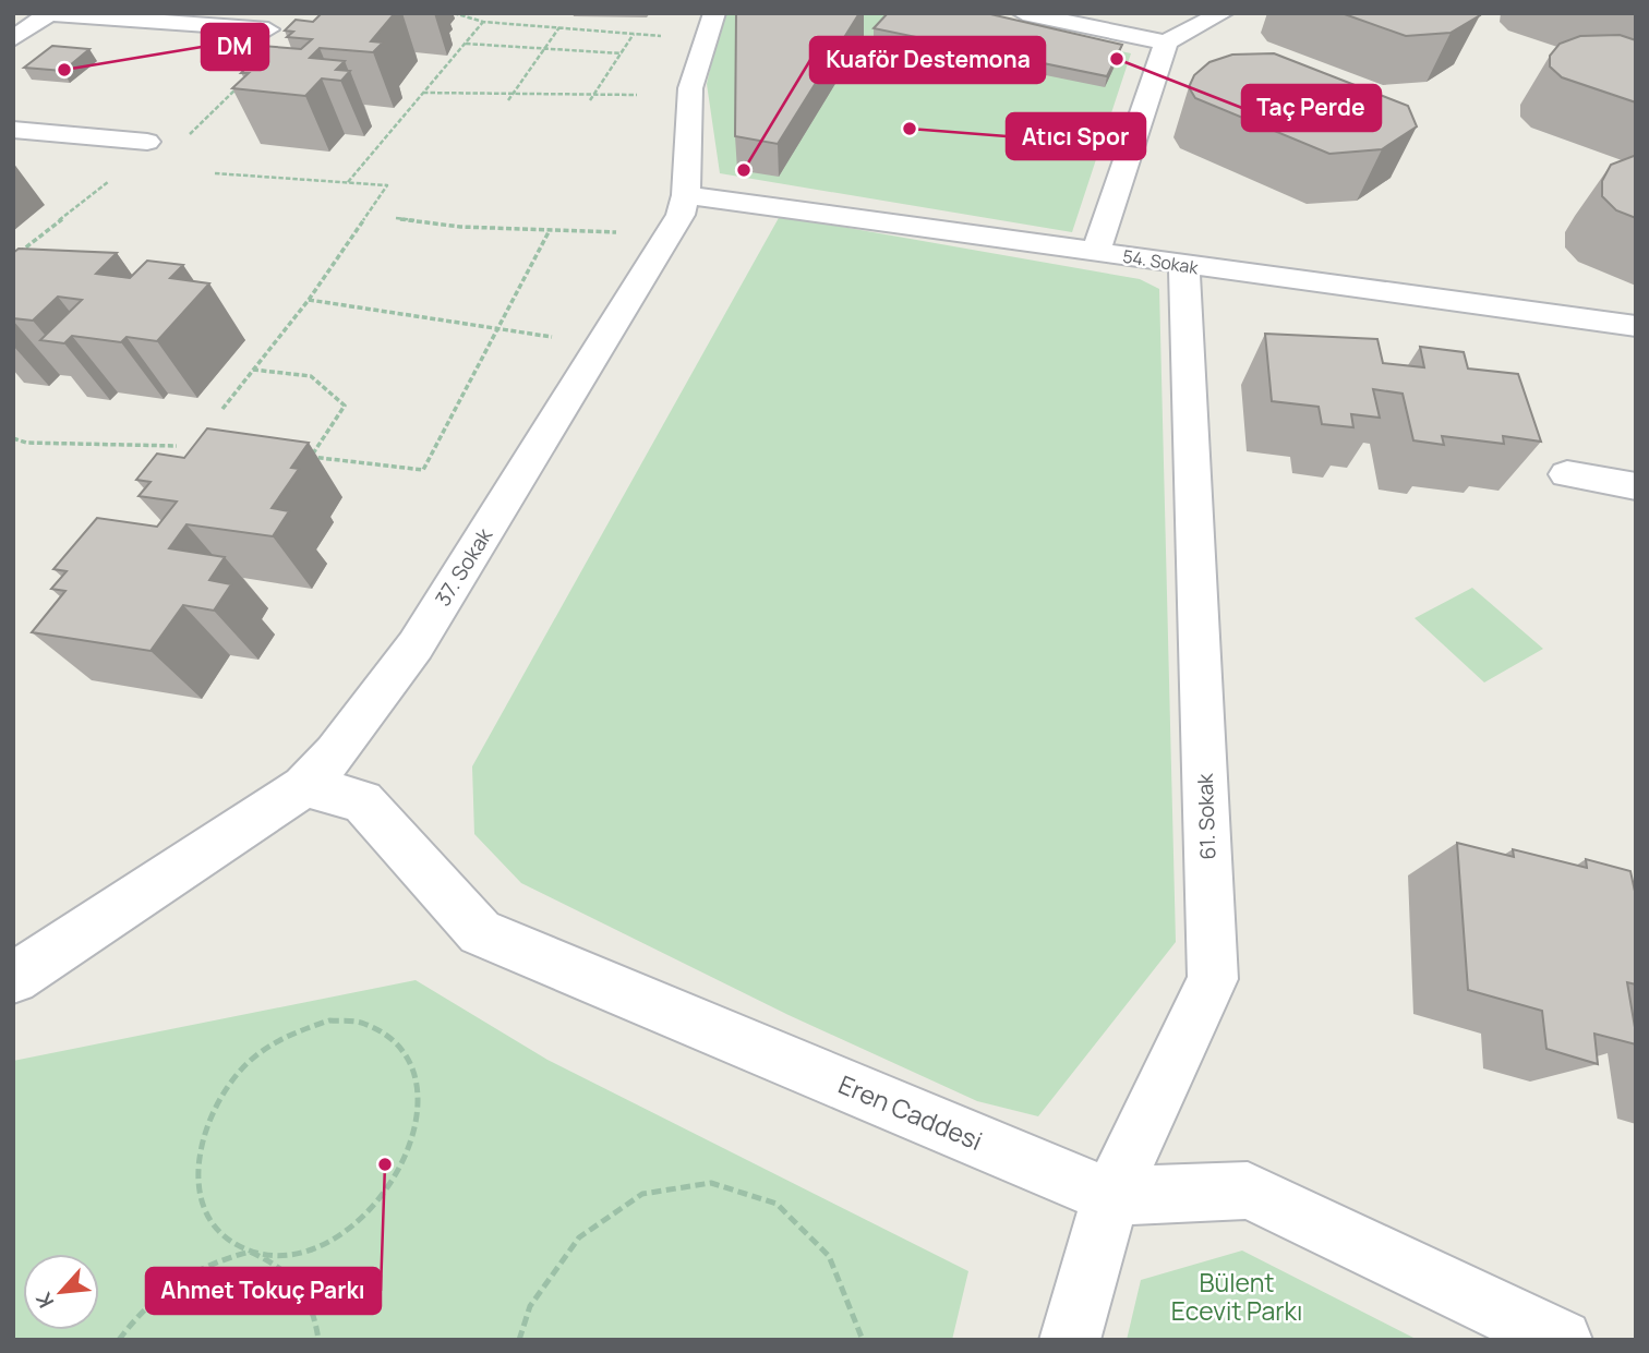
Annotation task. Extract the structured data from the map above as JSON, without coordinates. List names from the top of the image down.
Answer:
{
  "streets": {
    "street": [
      "54. Sokak",
      "37. Sokak",
      "61. Sokak",
      "Eren Caddesi"
    ]
  },
  "crossings": [
    ["54. Sokak", "37. Sokak"],
    ["54. Sokak", "61. Sokak"],
    ["37. Sokak", "Eren Caddesi"],
    ["61. Sokak", "Eren Caddesi"]
  ],
  "parks": ["Bülent Ecevit Parkı"],
  "places": [
    "Taç Perde",
    "DM",
    "Atıcı Spor",
    "Kuaför Destemona",
    "Ahmet Tokuç Parkı"
  ],
  "north": "bottom left"
}
